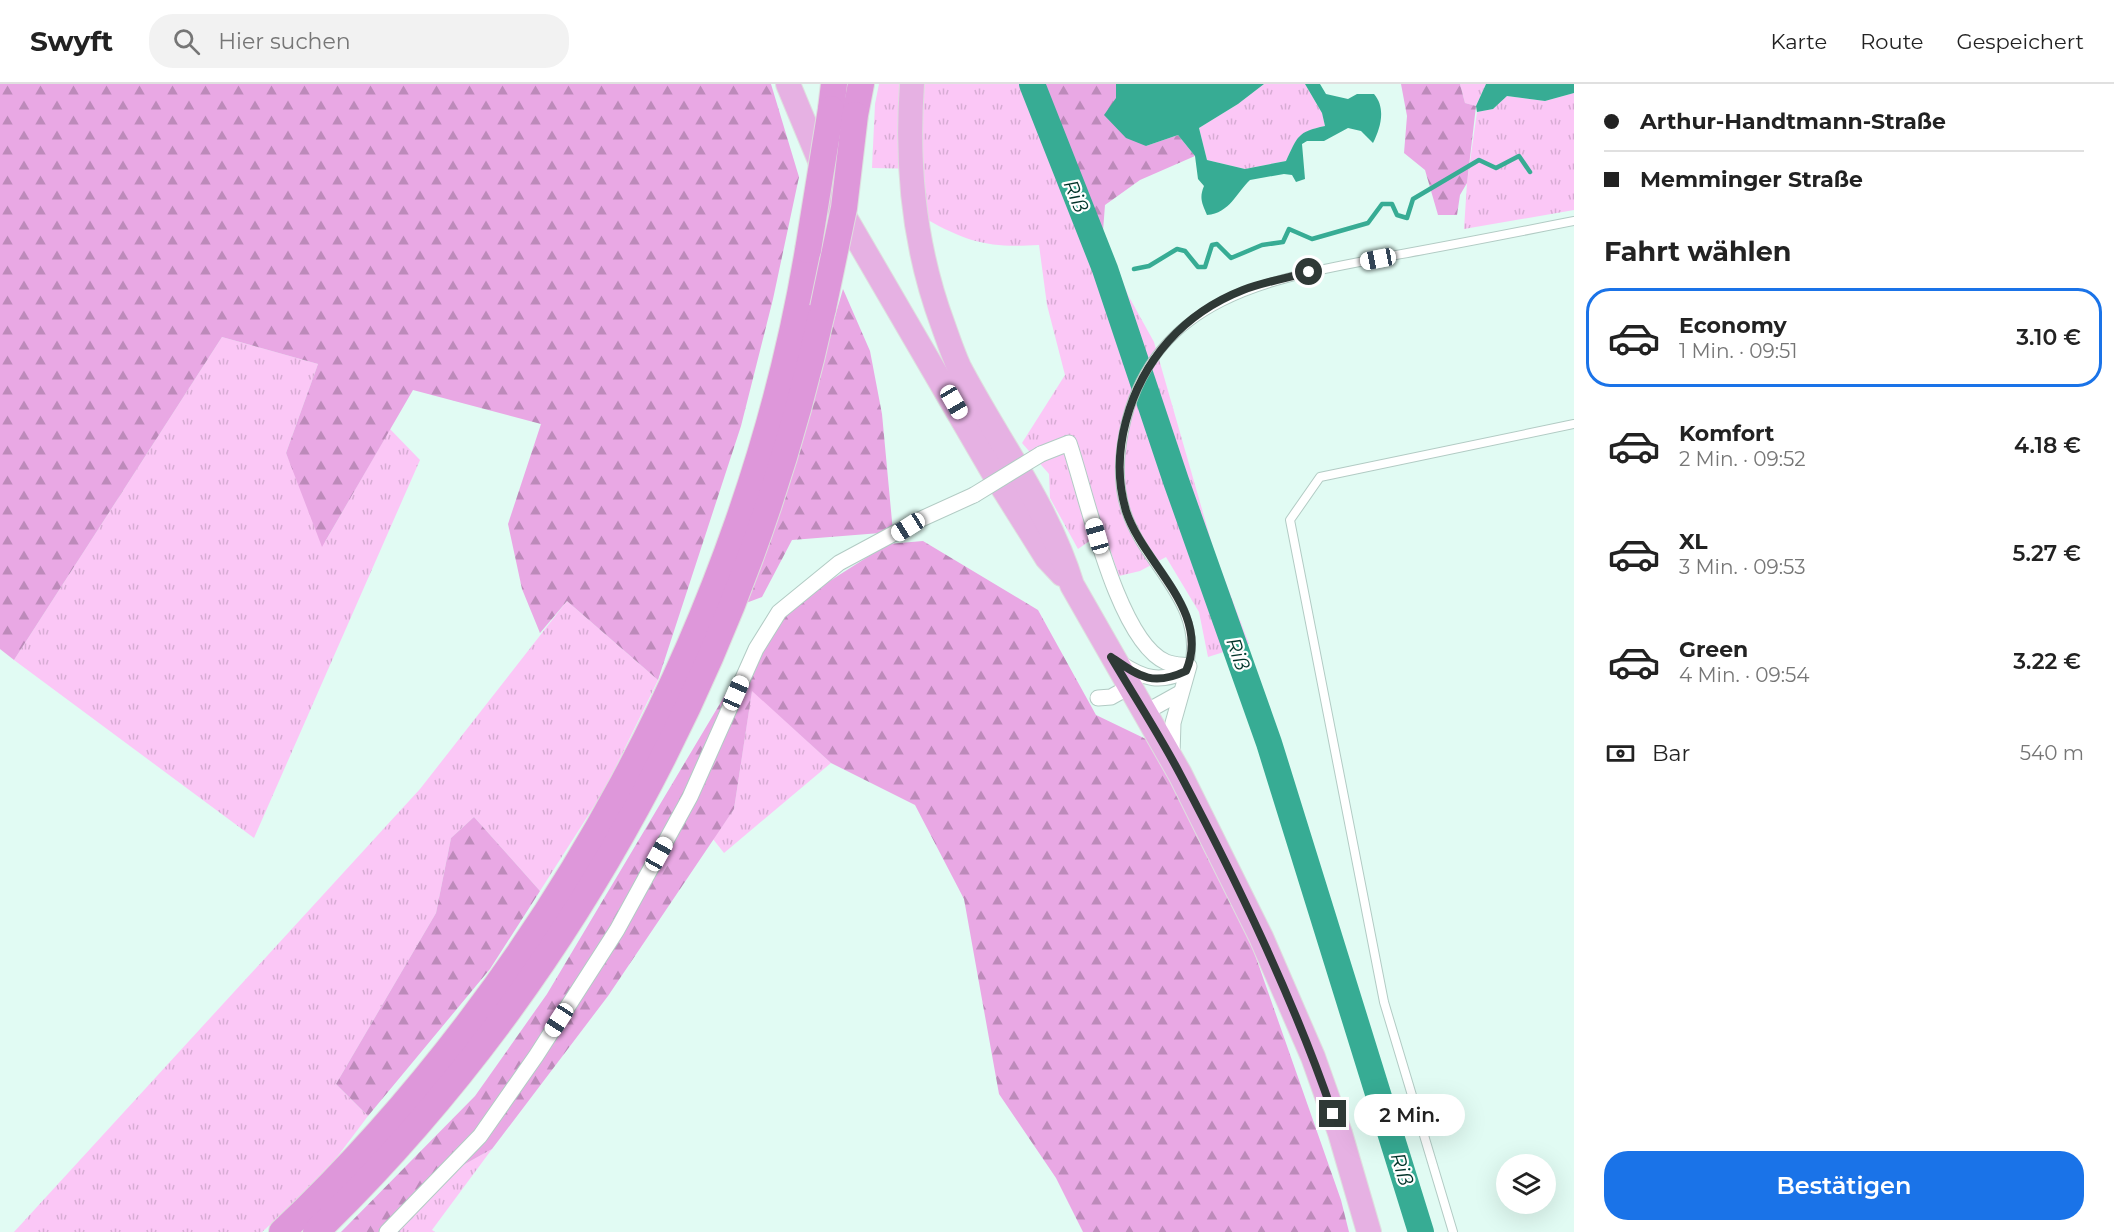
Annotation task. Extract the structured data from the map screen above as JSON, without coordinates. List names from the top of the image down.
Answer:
{
  "water": ["Riß"],
  "page": {
    "header": "Swyft",
    "search": "Hier suchen",
    "nav": ["Karte", "Route", "Gespeichert"],
    "banner": ["Arthur-Handtmann-Straße", "Memminger Straße"],
    "heading": "Fahrt wählen",
    "list": [
      {
        "name": "Economy",
        "note": "1 Min. · 09:51",
        "value": "3.10 €"
      },
      {
        "name": "Komfort",
        "note": "2 Min. · 09:52",
        "value": "4.18 €"
      },
      {
        "name": "XL",
        "note": "3 Min. · 09:53",
        "value": "5.27 €"
      },
      {
        "name": "Green",
        "note": "4 Min. · 09:54",
        "value": "3.22 €"
      }
    ],
    "pay": ["Bar", "540 m"],
    "bubble": "2 Min.",
    "buttons": "Bestätigen"
  }
}
